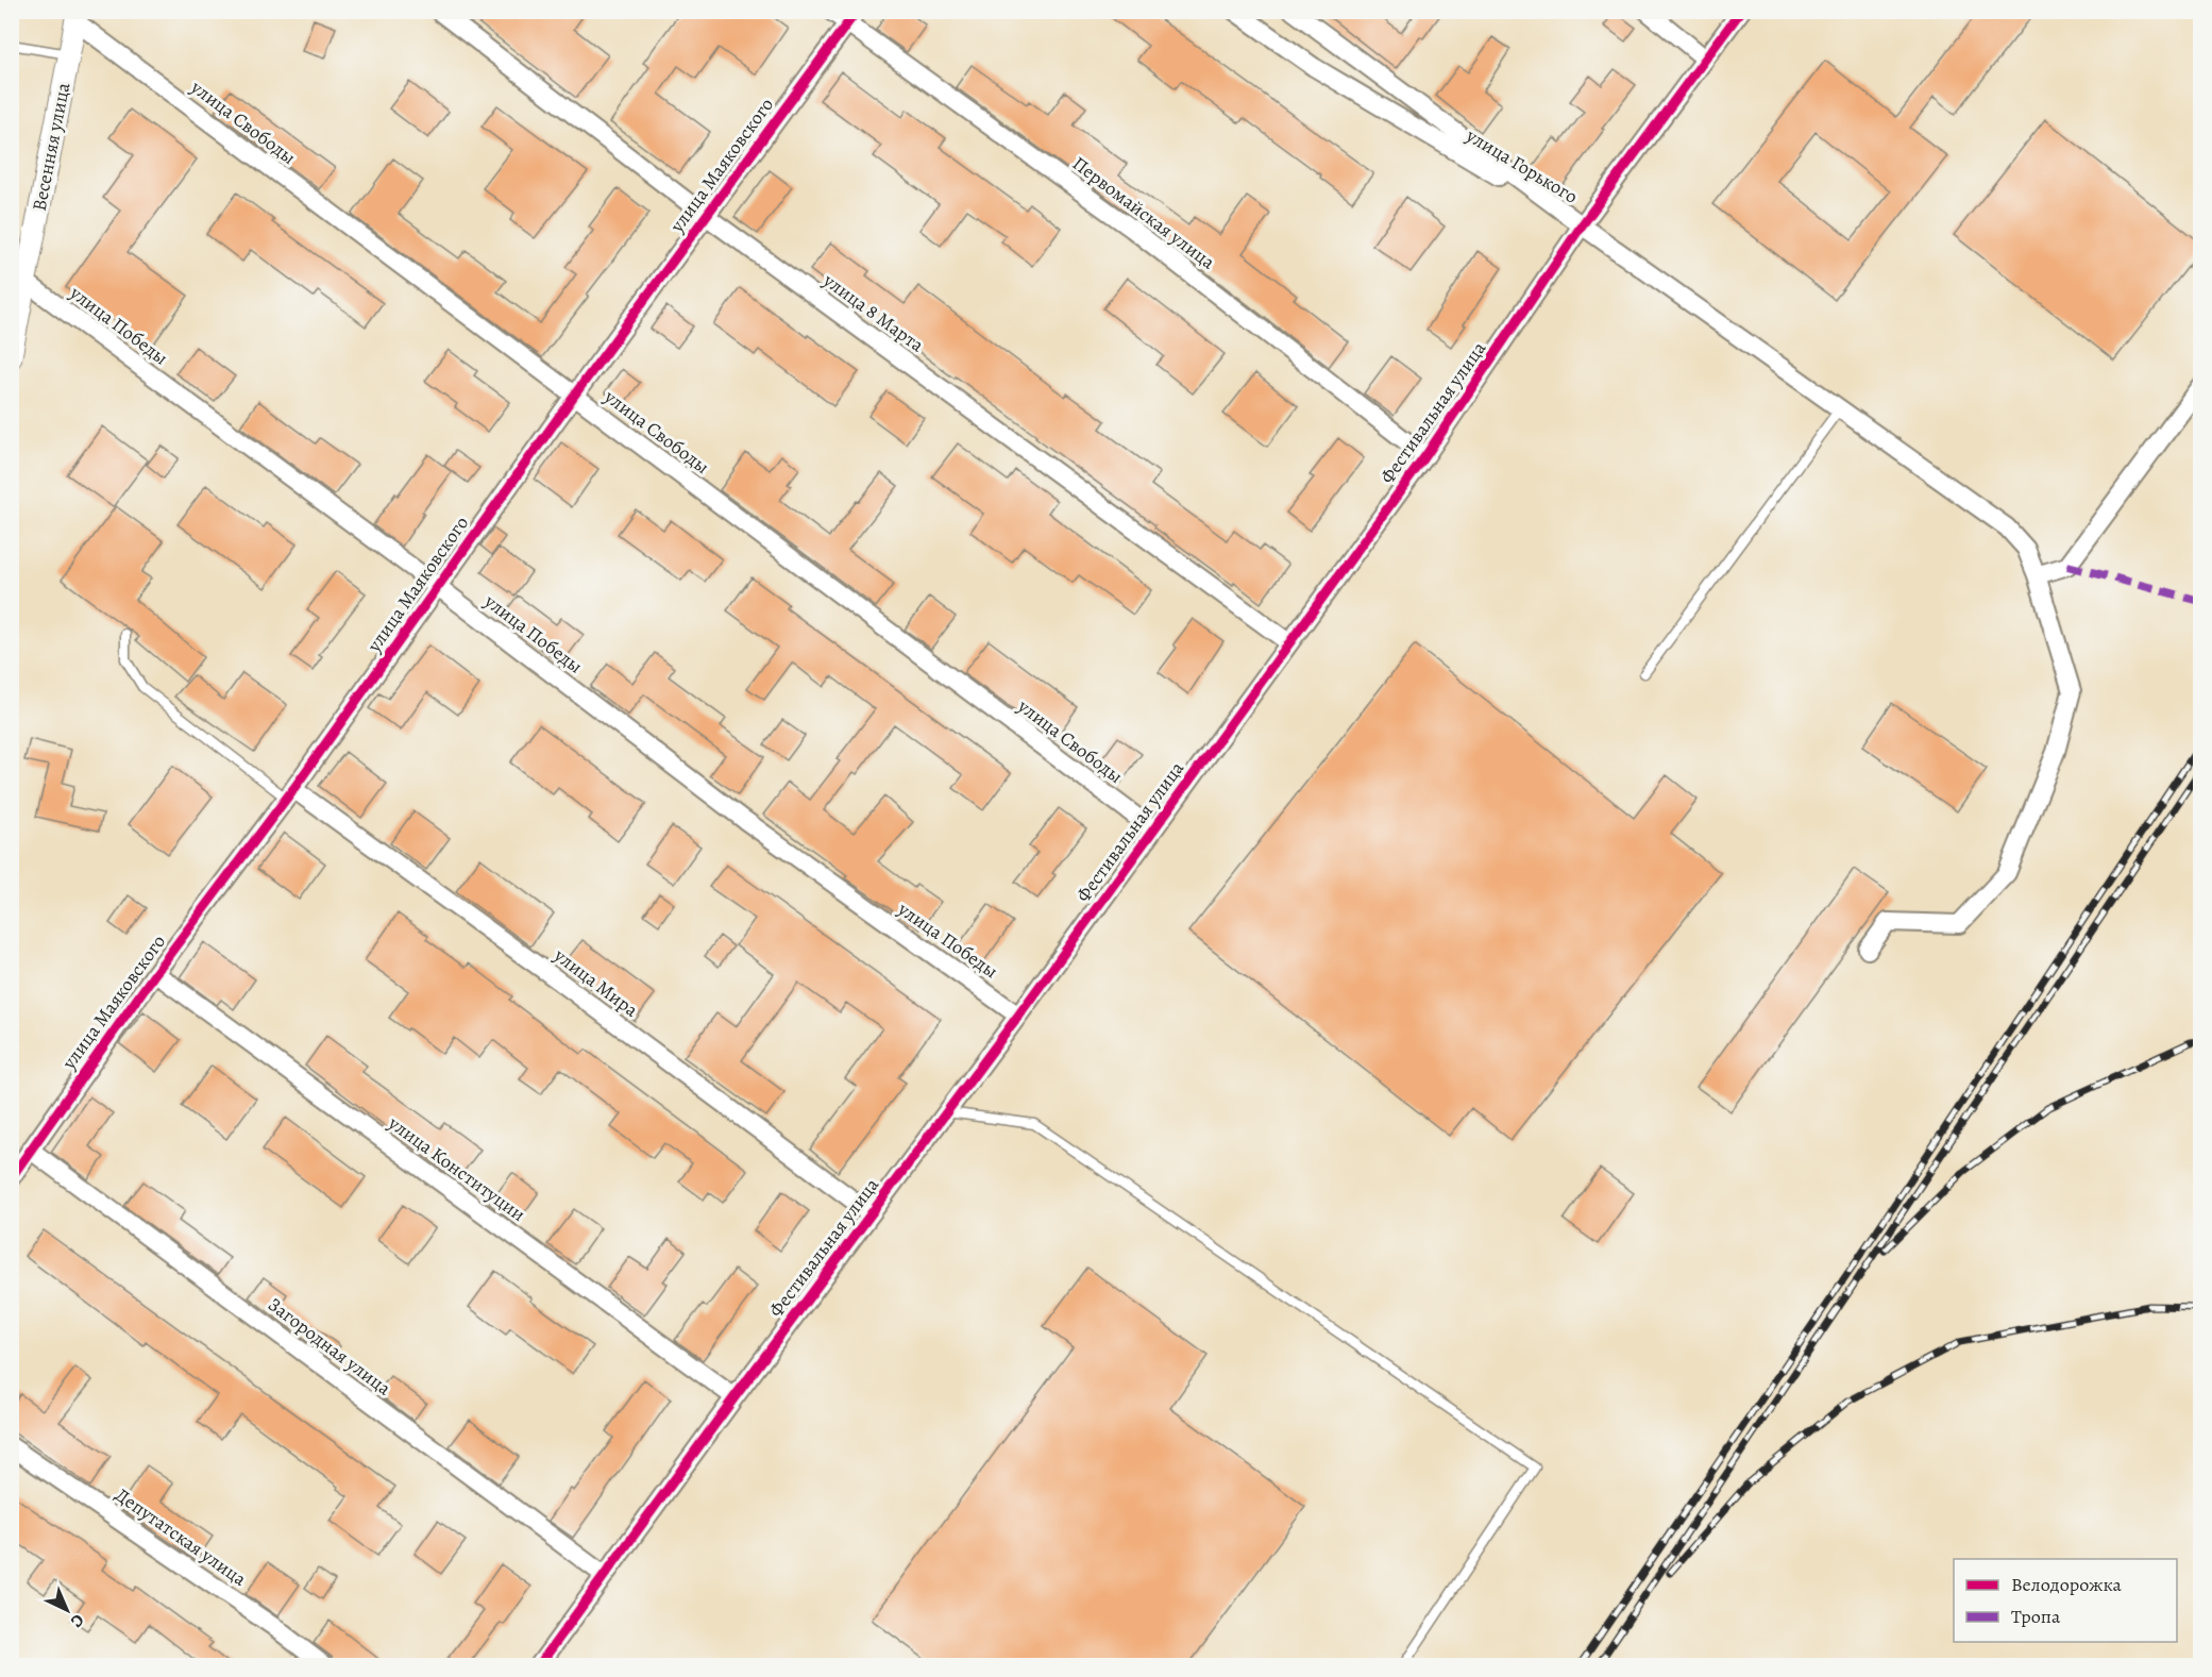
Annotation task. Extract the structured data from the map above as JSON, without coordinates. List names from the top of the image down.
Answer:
{
  "streets": {
    "street": [
      "улица Свободы",
      "Весенняя улица",
      "улица Маяковского",
      "улица Горького",
      "Первомайская улица",
      "улица 8 Марта",
      "улица Победы",
      "Фестивальная улица",
      "улица Мира",
      "улица Конституции",
      "Загородная улица",
      "Депутатская улица"
    ]
  },
  "crossings": [
    ["улица Свободы", "Весенняя улица"],
    ["улица Свободы", "улица Маяковского"],
    ["улица Свободы", "Фестивальная улица"],
    ["Весенняя улица", "улица Победы"],
    ["улица Маяковского", "Первомайская улица"],
    ["улица Маяковского", "улица 8 Марта"],
    ["улица Маяковского", "улица Победы"],
    ["улица Маяковского", "улица Мира"],
    ["улица Маяковского", "улица Конституции"],
    ["улица Маяковского", "Загородная улица"],
    ["улица Горького", "Фестивальная улица"],
    ["Первомайская улица", "Фестивальная улица"],
    ["улица 8 Марта", "Фестивальная улица"],
    ["улица Победы", "Фестивальная улица"],
    ["Фестивальная улица", "улица Мира"],
    ["Фестивальная улица", "улица Конституции"],
    ["Фестивальная улица", "Загородная улица"]
  ],
  "legend": ["Велодорожка", "Тропа"],
  "north": "bottom right"
}
